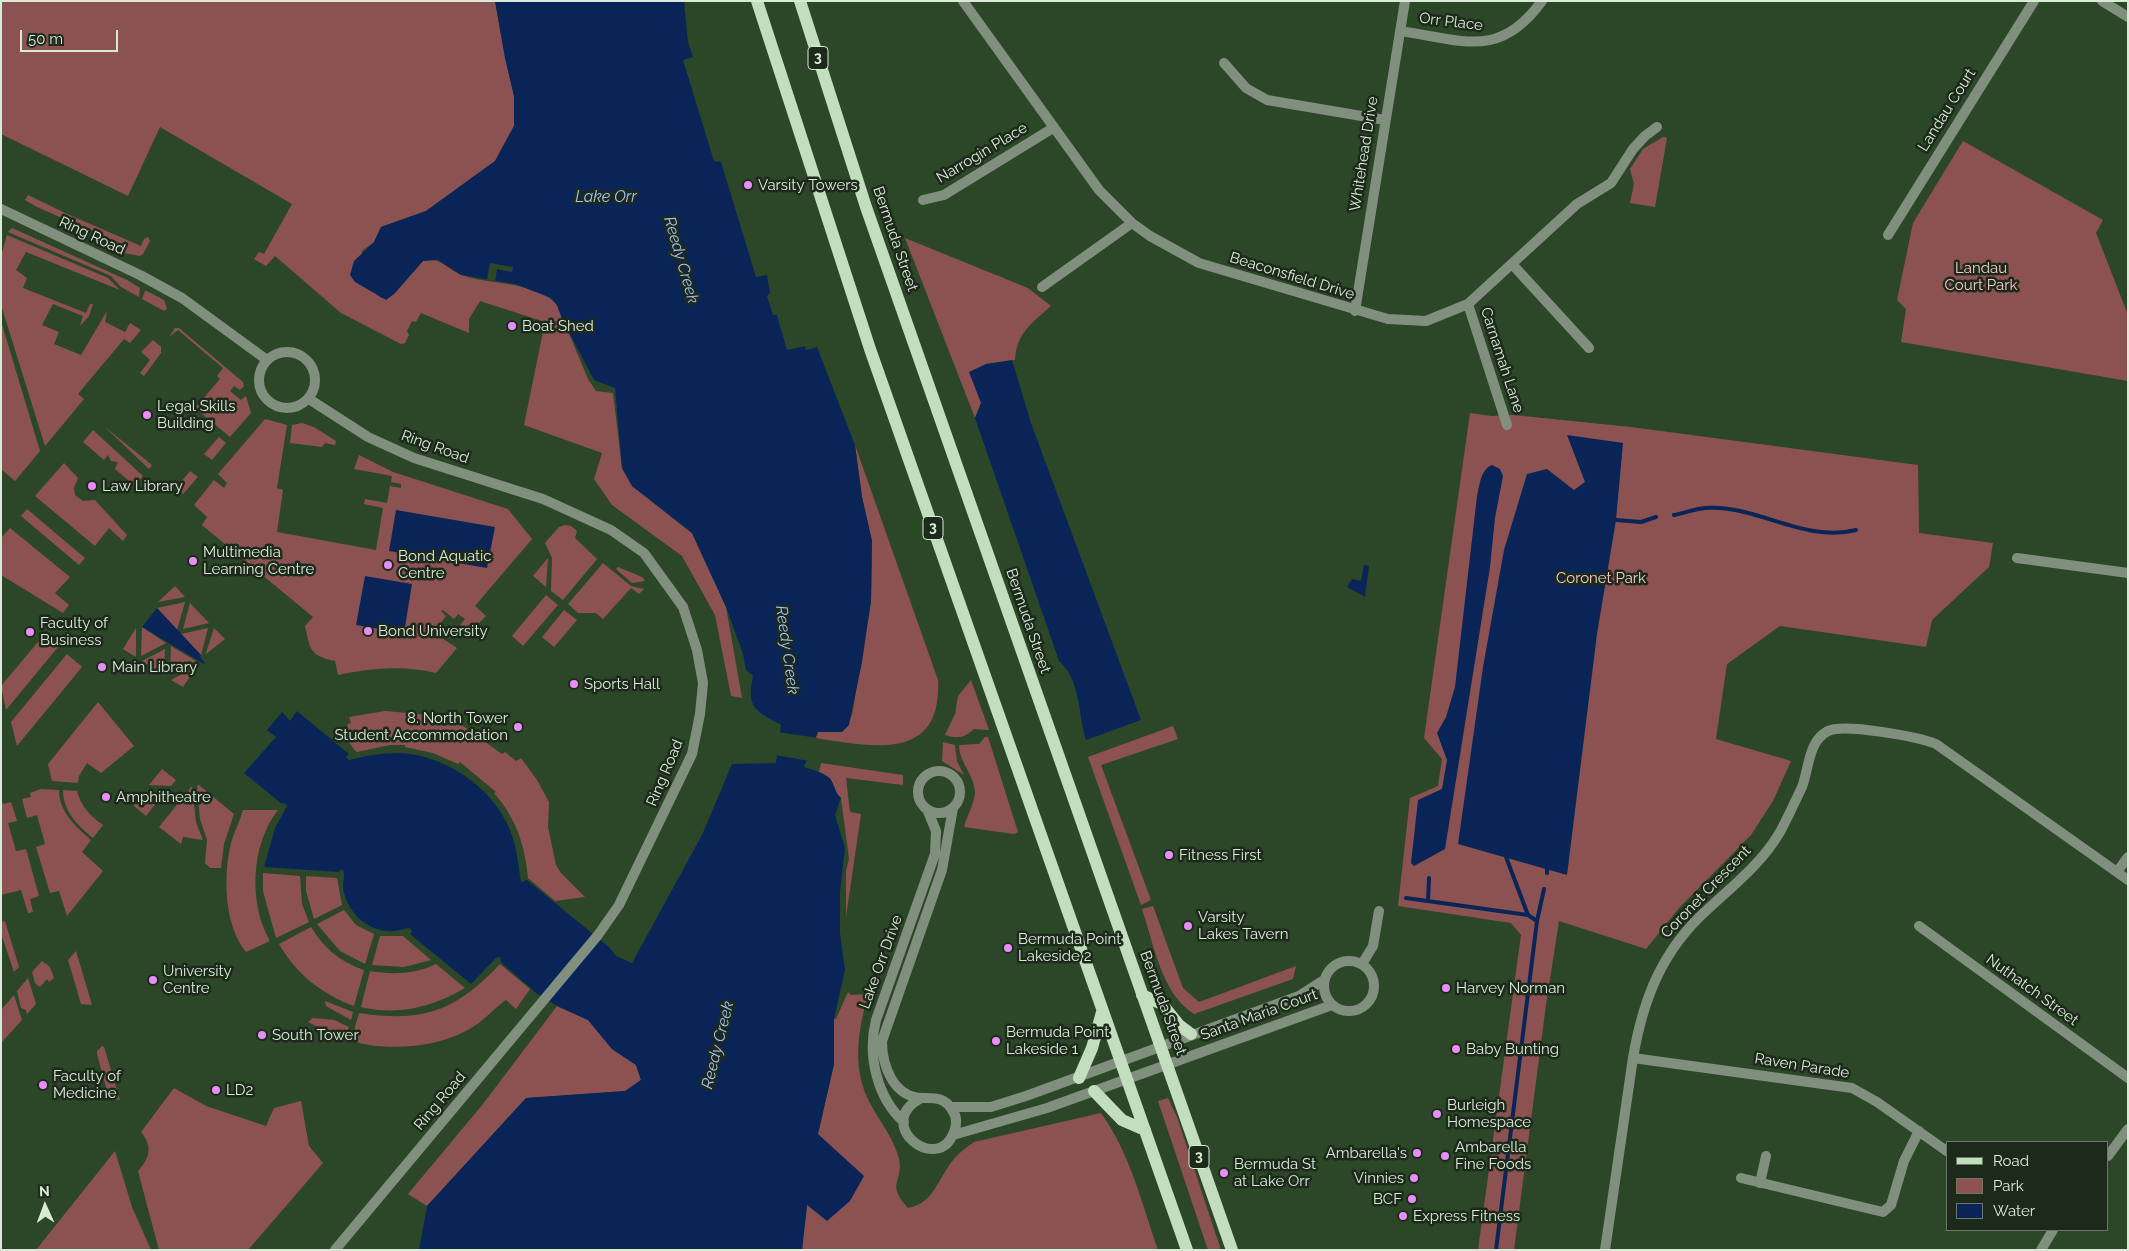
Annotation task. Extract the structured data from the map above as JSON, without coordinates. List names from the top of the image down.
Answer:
{
  "streets": {
    "main road": ["3", "Bermuda Street"],
    "street": [
      "Orr Place",
      "Landau Court",
      "Narrogin Place",
      "Whitehead Drive",
      "Ring Road",
      "Beaconsfield Drive",
      "Carnamah Lane",
      "Coronet Crescent",
      "Lake Orr Drive",
      "Nuthatch Street",
      "Santa Maria Court",
      "Raven Parade"
    ]
  },
  "crossings": [
    ["Orr Place", "Whitehead Drive"],
    ["Narrogin Place", "Beaconsfield Drive"],
    ["Whitehead Drive", "Beaconsfield Drive"],
    ["Bermuda Street", "Santa Maria Court"],
    ["Beaconsfield Drive", "Carnamah Lane"],
    ["Coronet Crescent", "Raven Parade"]
  ],
  "water": ["Lake Orr", "Reedy Creek"],
  "parks": ["Landau Court Park", "Coronet Park"],
  "places": [
    "Varsity Towers",
    "Boat Shed",
    "Legal Skills Building",
    "Law Library",
    "Multimedia Learning Centre",
    "Bond Aquatic Centre",
    "Bond University",
    "Faculty of Business",
    "Main Library",
    "Sports Hall",
    "8. North Tower Student Accommodation",
    "Amphitheatre",
    "Fitness First",
    "Varsity Lakes Tavern",
    "Bermuda Point Lakeside 2",
    "University Centre",
    "Harvey Norman",
    "South Tower",
    "Bermuda Point Lakeside 1",
    "Baby Bunting",
    "Faculty of Medicine",
    "LD2",
    "Burleigh Homespace",
    "Ambarella's",
    "Ambarella Fine Foods",
    "Bermuda St at Lake Orr",
    "Vinnies",
    "BCF",
    "Express Fitness"
  ],
  "legend": ["Road", "Park", "Water"],
  "scale_bar": "50 m",
  "north": "top"
}
